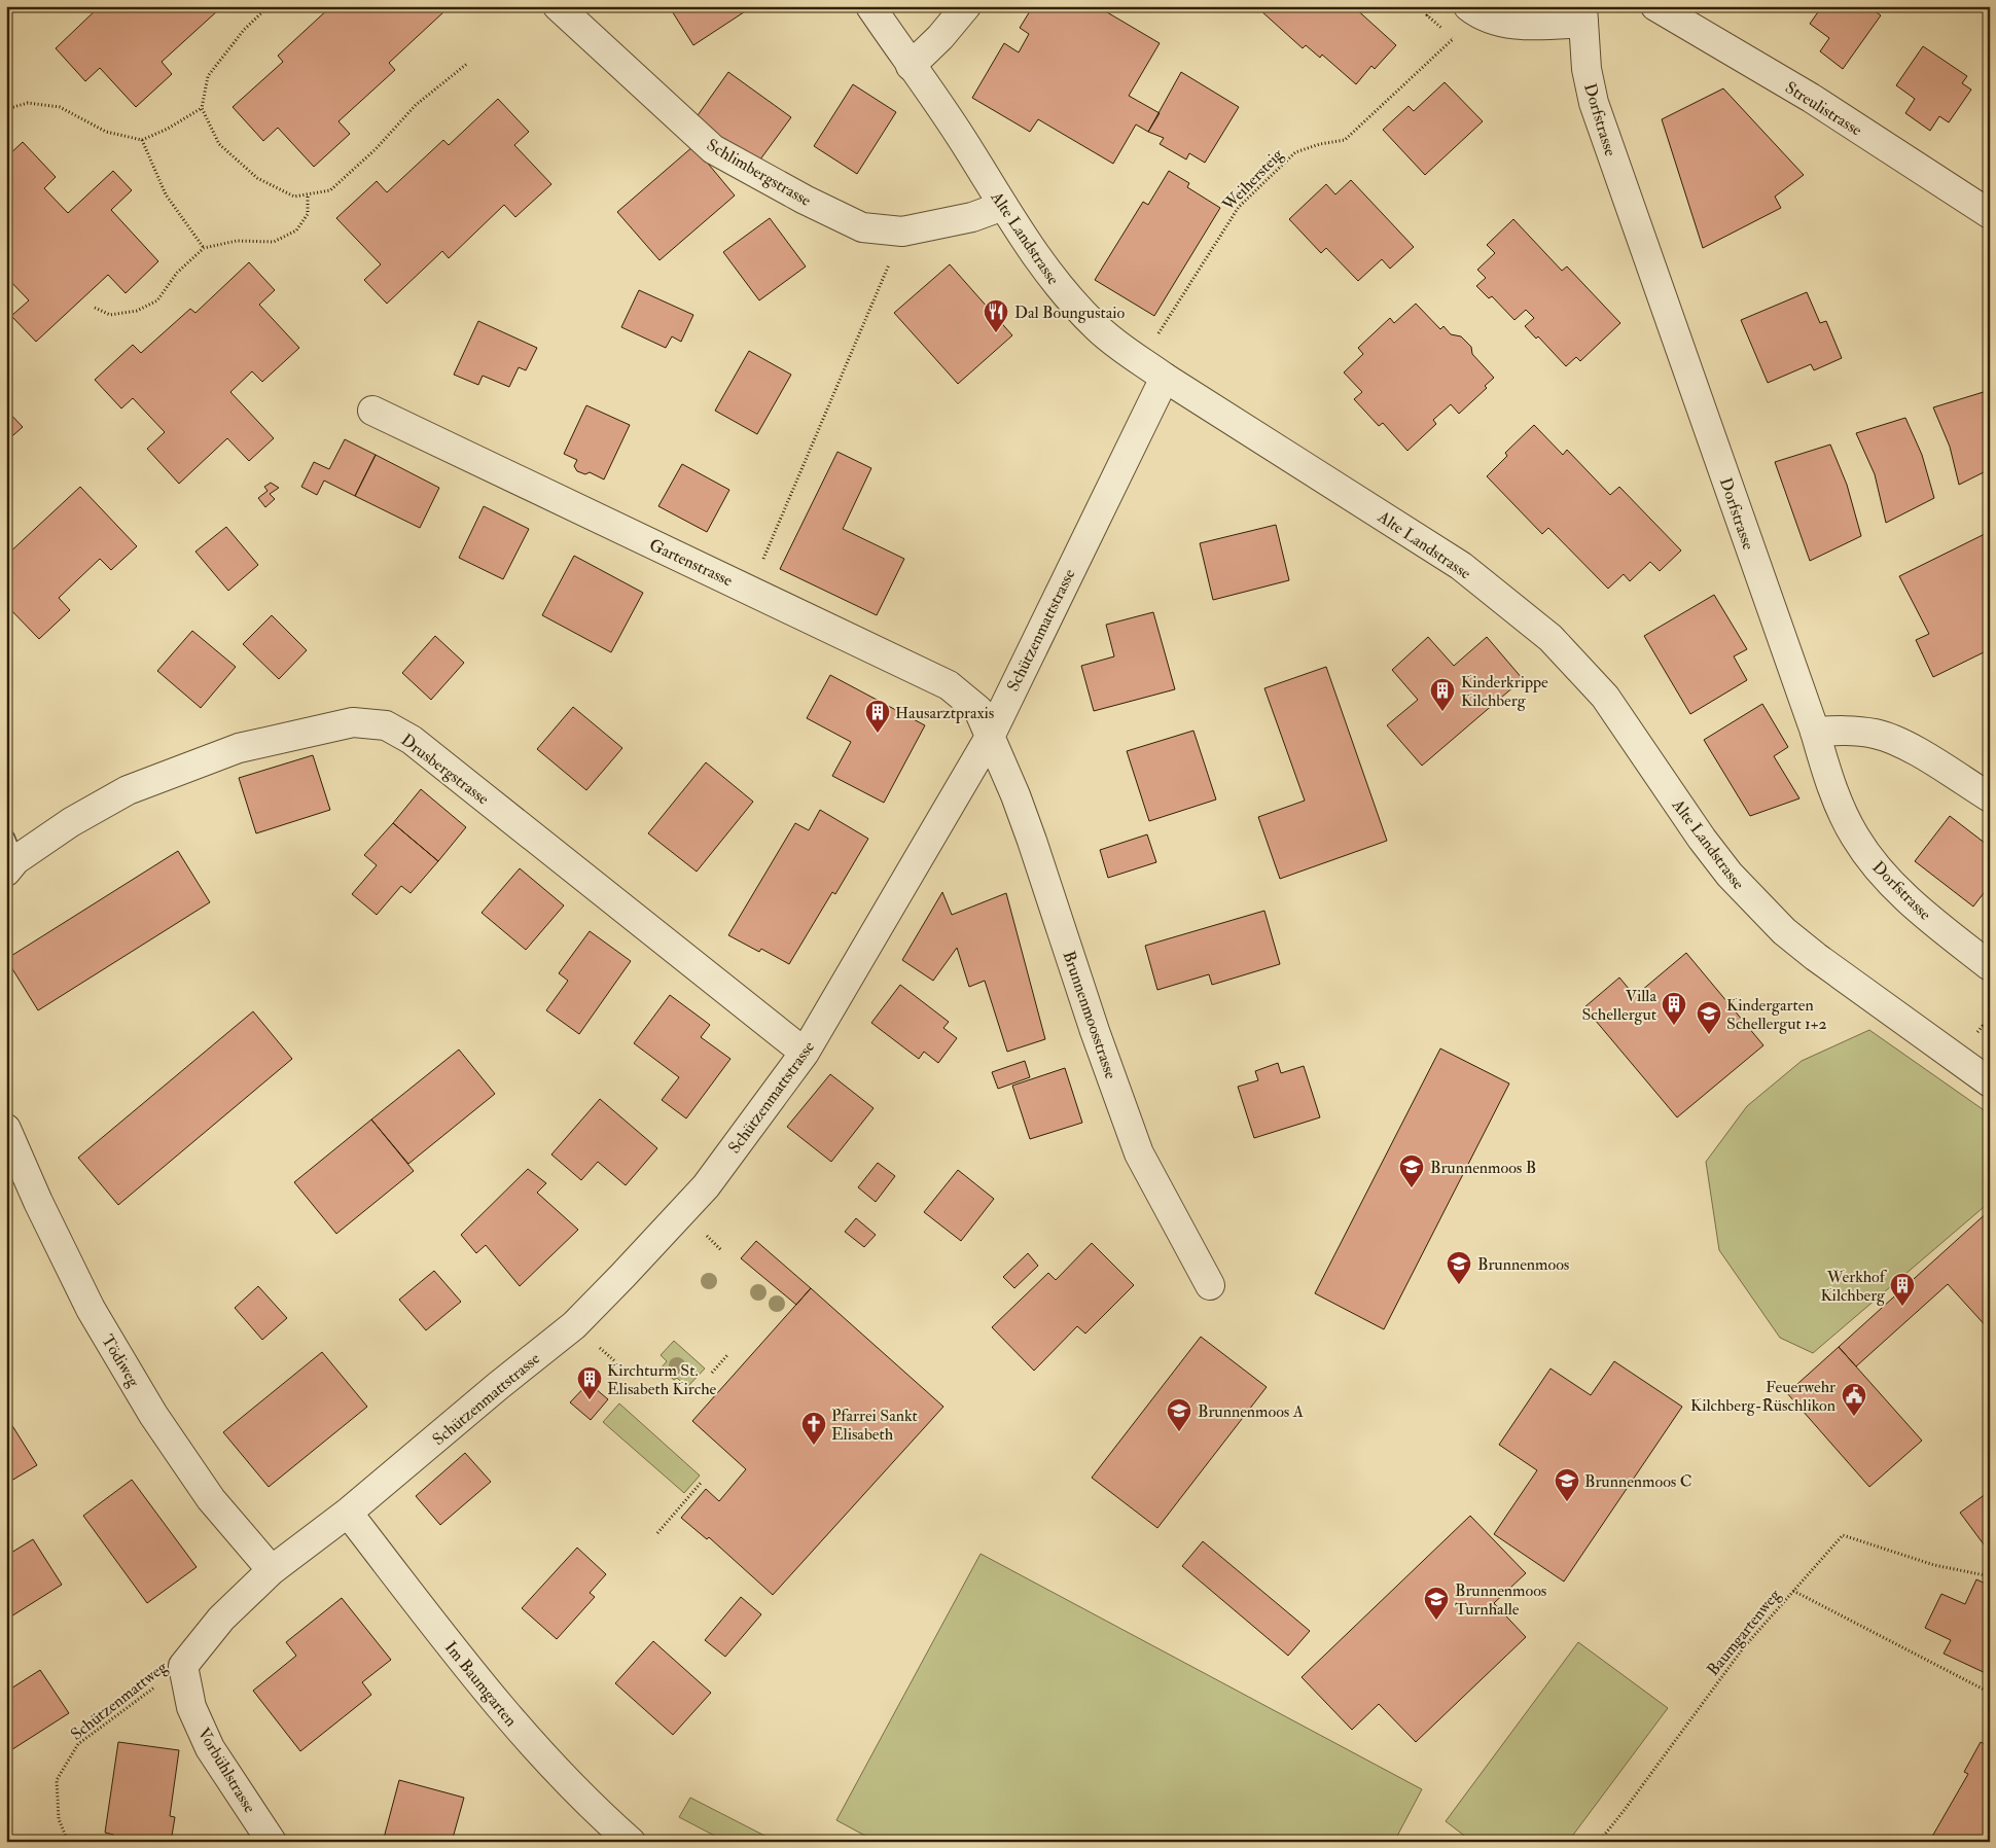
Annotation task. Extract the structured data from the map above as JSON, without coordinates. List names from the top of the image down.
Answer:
{
  "streets": {
    "street": [
      "Streulistrasse",
      "Dorfstrasse",
      "Schlimbergstrasse",
      "Alte Landstrasse",
      "Gartenstrasse",
      "Schützenmattstrasse",
      "Drusbergstrasse",
      "Brunnenmoosstrasse",
      "Tödiweg",
      "Im Baumgarten",
      "Vorbühlstrasse"
    ],
    "path": ["Weihersteig", "Baumgartenweg", "Schützenmattweg"]
  },
  "crossings": [
    ["Schlimbergstrasse", "Alte Landstrasse"],
    ["Alte Landstrasse", "Schützenmattstrasse"],
    ["Gartenstrasse", "Schützenmattstrasse"],
    ["Gartenstrasse", "Brunnenmoosstrasse"],
    ["Schützenmattstrasse", "Drusbergstrasse"],
    ["Schützenmattstrasse", "Brunnenmoosstrasse"],
    ["Schützenmattstrasse", "Tödiweg"],
    ["Schützenmattstrasse", "Im Baumgarten"],
    ["Schützenmattstrasse", "Schützenmattweg"],
    ["Schützenmattstrasse", "Vorbühlstrasse"],
    ["Schützenmattweg", "Vorbühlstrasse"]
  ],
  "places": {
    "restaurant": ["Dal Boungustaio"],
    "building": [
      "Kinderkrippe Kilchberg",
      "Hausarztpraxis",
      "Villa Schellergut",
      "Werkhof Kilchberg",
      "Kirchturm St. Elisabeth Kirche"
    ],
    "school or university": [
      "Kindergarten Schellergut 1+2",
      "Brunnenmoos B",
      "Brunnenmoos",
      "Brunnenmoos A",
      "Brunnenmoos C",
      "Brunnenmoos Turnhalle"
    ],
    "public building": ["Feuerwehr Kilchberg-Rüschlikon"],
    "church": ["Pfarrei Sankt Elisabeth"]
  }
}
